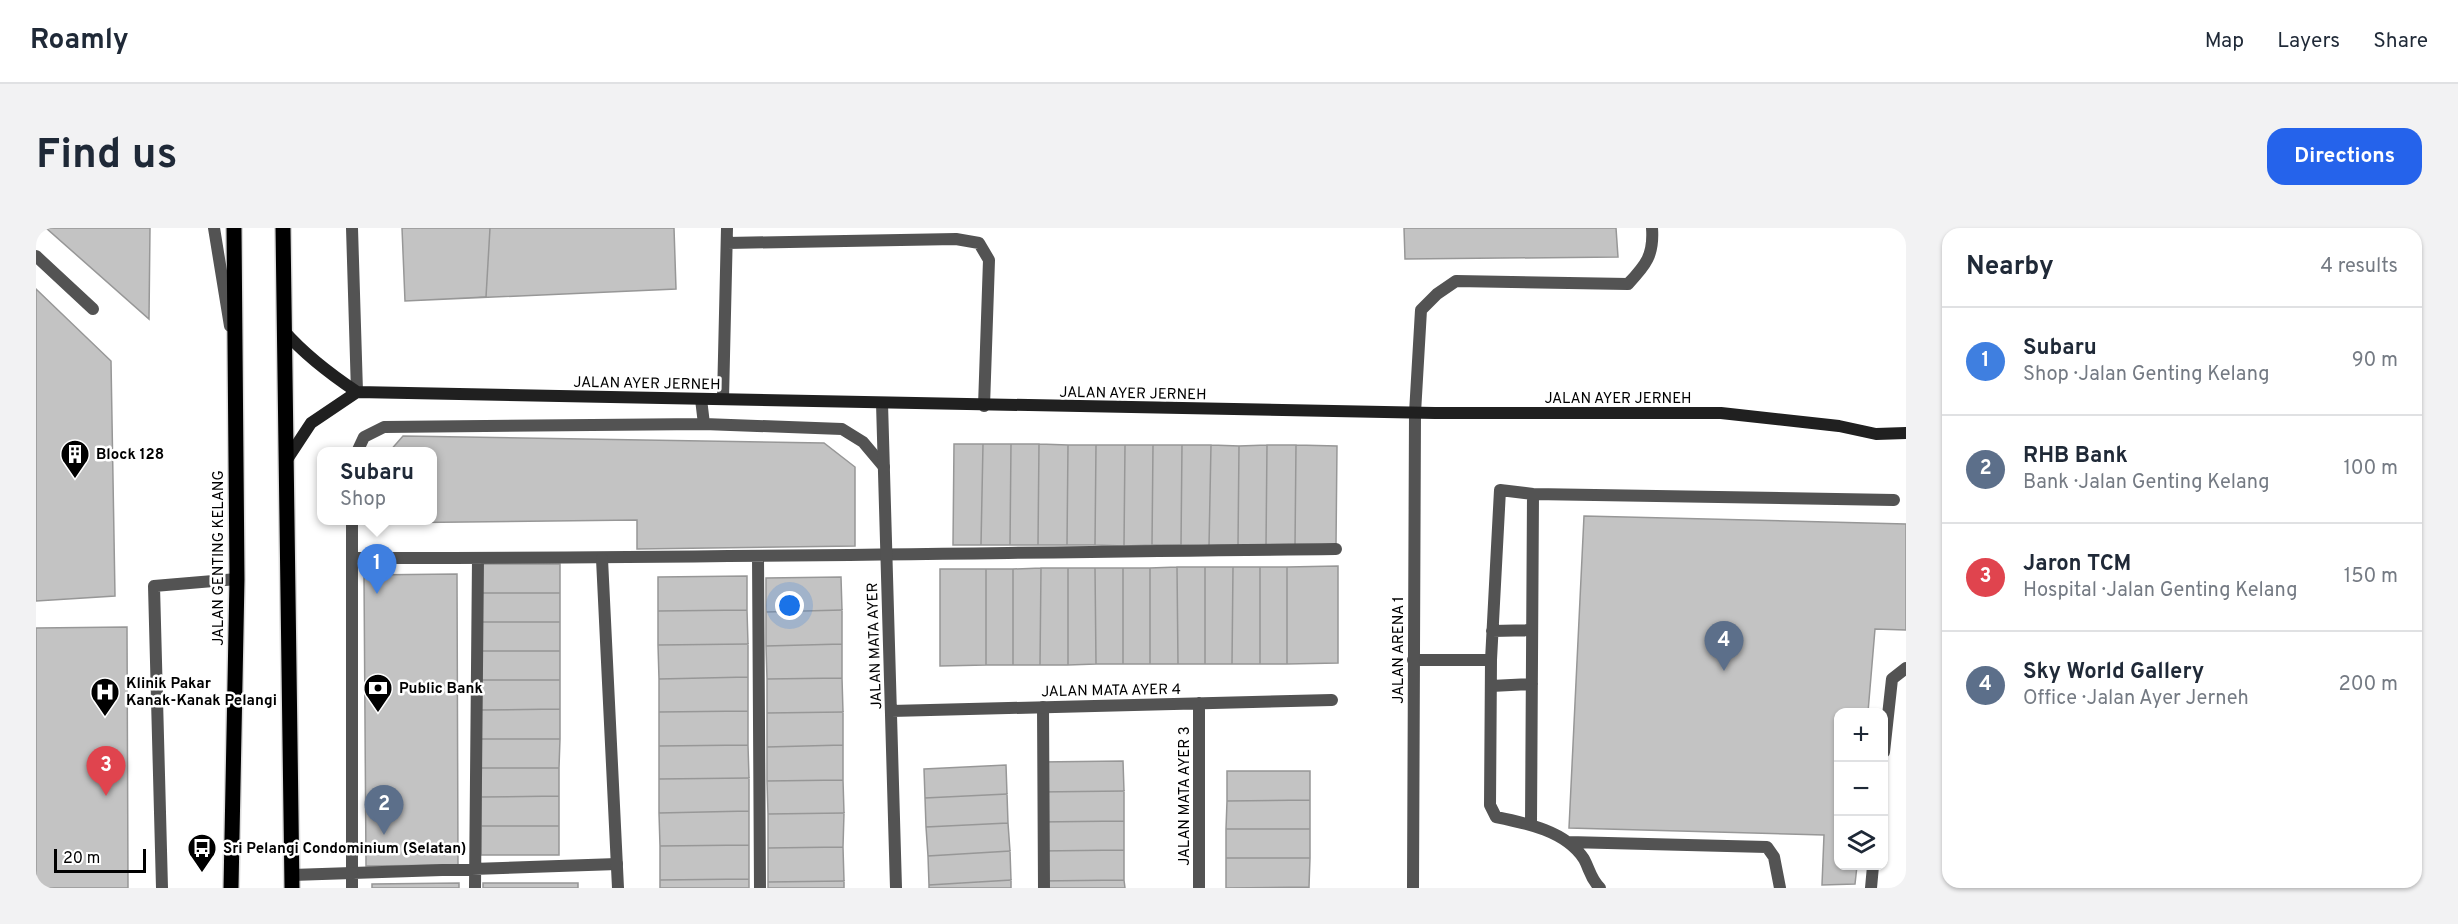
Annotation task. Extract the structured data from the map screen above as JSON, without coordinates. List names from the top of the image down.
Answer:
{
  "streets": {
    "main road": ["JALAN AYER JERNEH", "JALAN GENTING KELANG"],
    "street": [
      "JALAN MATA AYER",
      "JALAN ARENA 1",
      "JALAN MATA AYER 4",
      "JALAN MATA AYER 3"
    ]
  },
  "crossings": [
    ["JALAN AYER JERNEH", "JALAN MATA AYER"],
    ["JALAN AYER JERNEH", "JALAN ARENA 1"],
    ["JALAN MATA AYER", "JALAN MATA AYER 4"],
    ["JALAN MATA AYER 4", "JALAN MATA AYER 3"]
  ],
  "places": {
    "building": ["Block 128"],
    "bank": ["Public Bank"],
    "hospital": ["Klinik Pakar Kanak-Kanak Pelangi"],
    "bus stop": ["Sri Pelangi Condominium (Selatan)"]
  },
  "scale_bar": "20 m",
  "page": {
    "header": "Roamly",
    "nav": ["Map", "Layers", "Share"],
    "buttons": "Directions",
    "title": "Find us",
    "heading": ["Nearby", "4 results"],
    "list": [
      {
        "mark": "1",
        "name": "Subaru",
        "note": "Shop · Jalan Genting Kelang",
        "value": "90 m"
      },
      {
        "mark": "2",
        "name": "RHB Bank",
        "note": "Bank · Jalan Genting Kelang",
        "value": "100 m"
      },
      {
        "mark": "3",
        "name": "Jaron TCM",
        "note": "Hospital · Jalan Genting Kelang",
        "value": "150 m"
      },
      {
        "mark": "4",
        "name": "Sky World Gallery",
        "note": "Office · Jalan Ayer Jerneh",
        "value": "200 m"
      }
    ],
    "popup": ["Subaru", "Shop"],
    "pins": [
      "1",
      "4",
      "3",
      "2"
    ],
    "map_buttons": ["+", "−"],
    "scale": "20 m"
  }
}
